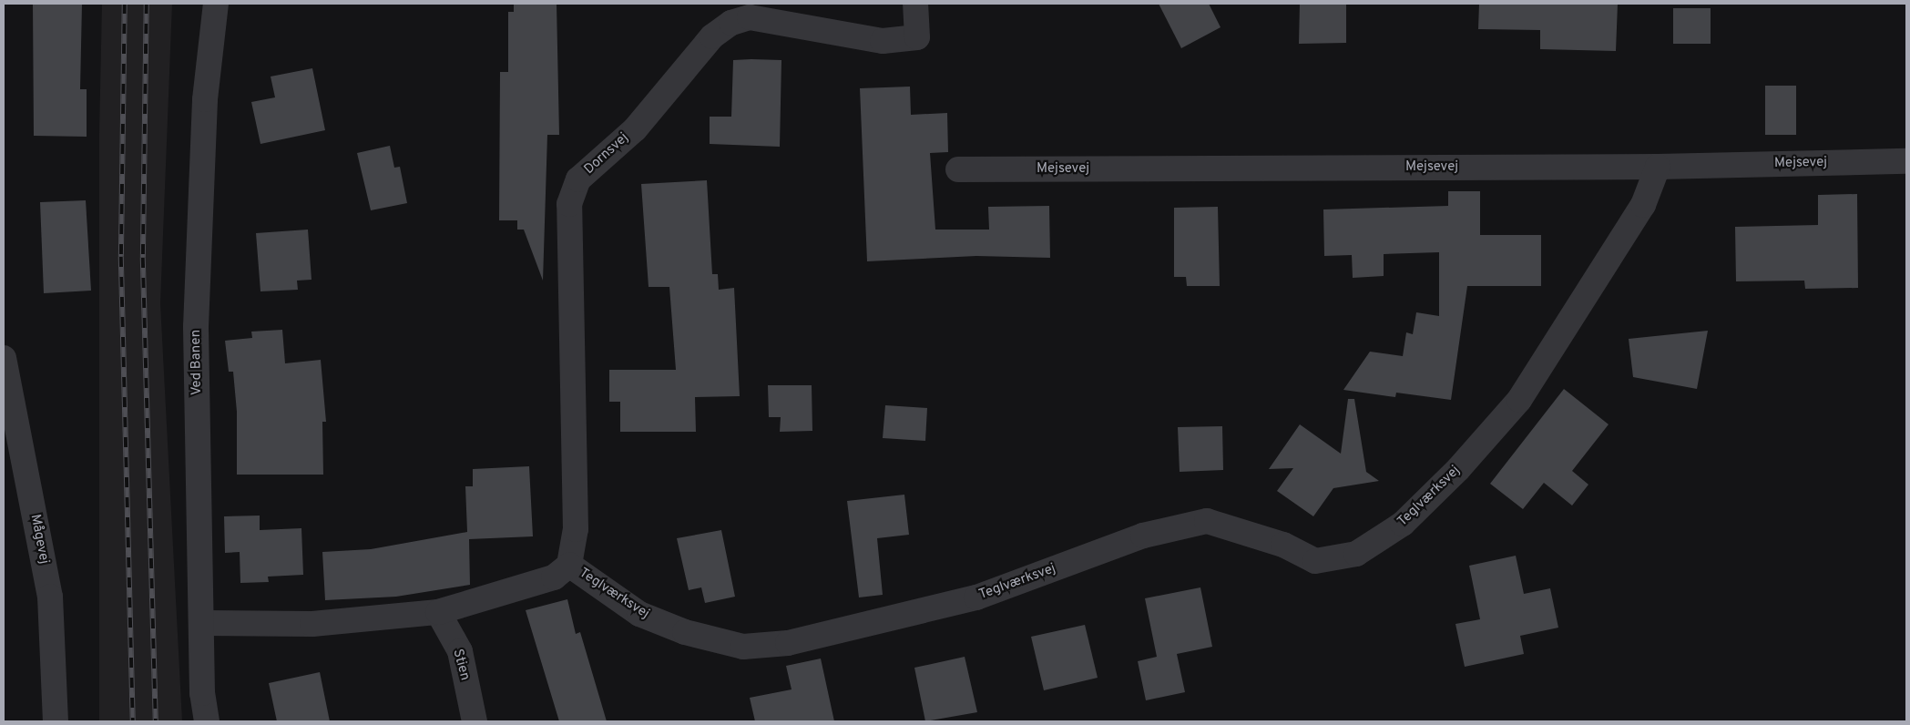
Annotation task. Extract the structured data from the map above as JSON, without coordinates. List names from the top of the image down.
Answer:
{
  "streets": {
    "street": [
      "Dornsvej",
      "Mejsevej",
      "Ved Banen",
      "Teglværksvej",
      "Mågevej",
      "Stien"
    ]
  },
  "crossings": [
    ["Dornsvej", "Teglværksvej"],
    ["Mejsevej", "Teglværksvej"],
    ["Ved Banen", "Teglværksvej"],
    ["Teglværksvej", "Stien"]
  ]
}
